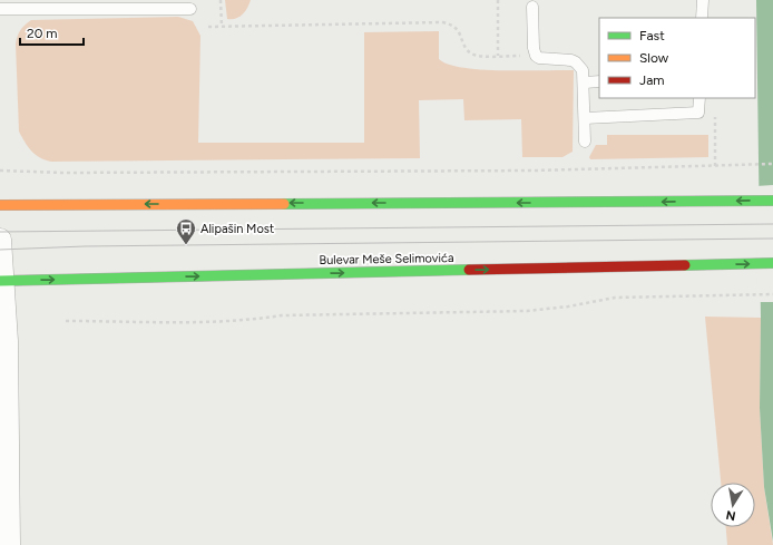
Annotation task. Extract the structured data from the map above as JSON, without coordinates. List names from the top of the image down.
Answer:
{
  "streets": {
    "main road": ["Bulevar Meše Selimovića"]
  },
  "places": {
    "bus stop": ["Alipašin Most"]
  },
  "legend": ["Fast", "Slow", "Jam"],
  "scale_bar": "20 m",
  "north": "bottom"
}
